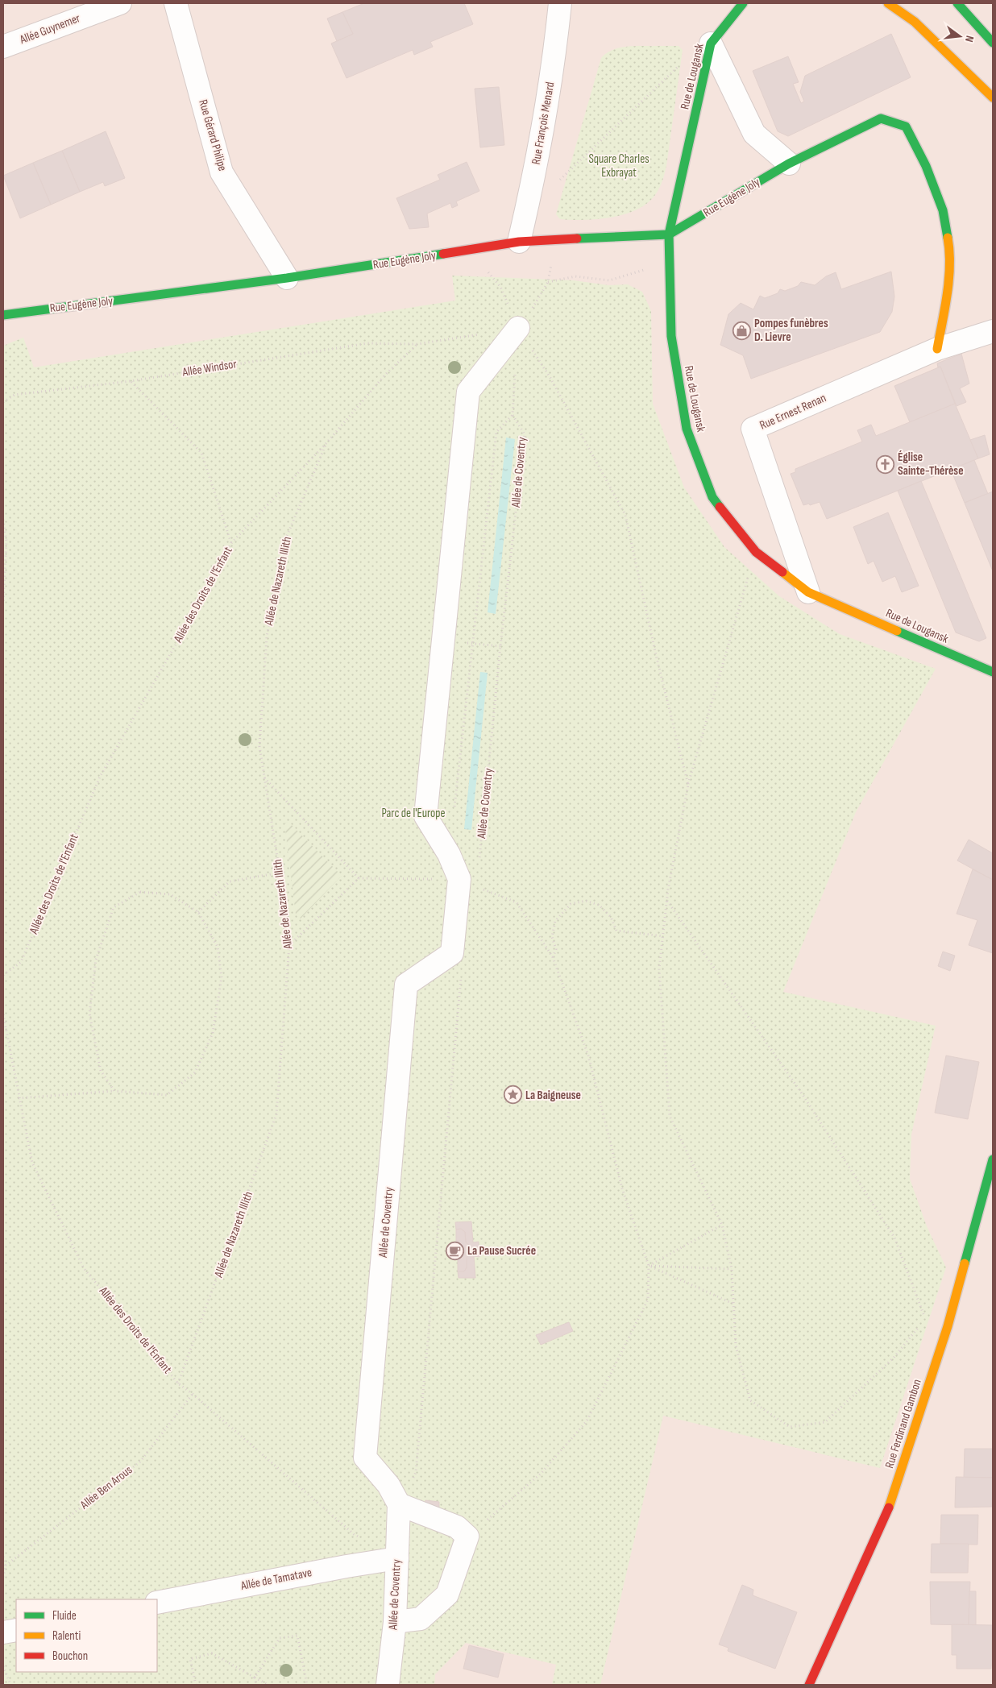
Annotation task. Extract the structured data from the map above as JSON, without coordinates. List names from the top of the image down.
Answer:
{
  "streets": {
    "main road": ["Rue de Lougansk", "Rue Eugène Joly", "Rue Ferdinand Gambon"],
    "street": [
      "Allée Guynemer",
      "Rue François Menard",
      "Rue Gérard Philipe",
      "Rue Ernest Renan",
      "Allée de Coventry",
      "Allée de Tamatave"
    ],
    "path": [
      "Allée Windsor",
      "Allée de Nazareth Illith",
      "Allée des Droits de l'Enfant",
      "Allée Ben Arous"
    ]
  },
  "crossings": [
    ["Rue de Lougansk", "Rue Eugène Joly"],
    ["Rue de Lougansk", "Rue Ernest Renan"],
    ["Rue François Menard", "Rue Eugène Joly"],
    ["Rue Gérard Philipe", "Rue Eugène Joly"],
    ["Rue Eugène Joly", "Rue Ernest Renan"],
    ["Allée Windsor", "Allée des Droits de l'Enfant"],
    ["Allée de Coventry", "Allée de Tamatave"],
    ["Allée de Nazareth Illith", "Allée des Droits de l'Enfant"],
    ["Allée des Droits de l'Enfant", "Allée Ben Arous"]
  ],
  "parks": ["Square Charles Exbrayat", "Parc de l'Europe"],
  "places": {
    "shop": ["Pompes funèbres D. Lievre"],
    "church": ["Église Sainte-Thérèse"],
    "place": ["La Baigneuse"],
    "cafe": ["La Pause Sucrée"]
  },
  "legend": ["Fluide", "Ralenti", "Bouchon"],
  "north": "right"
}
